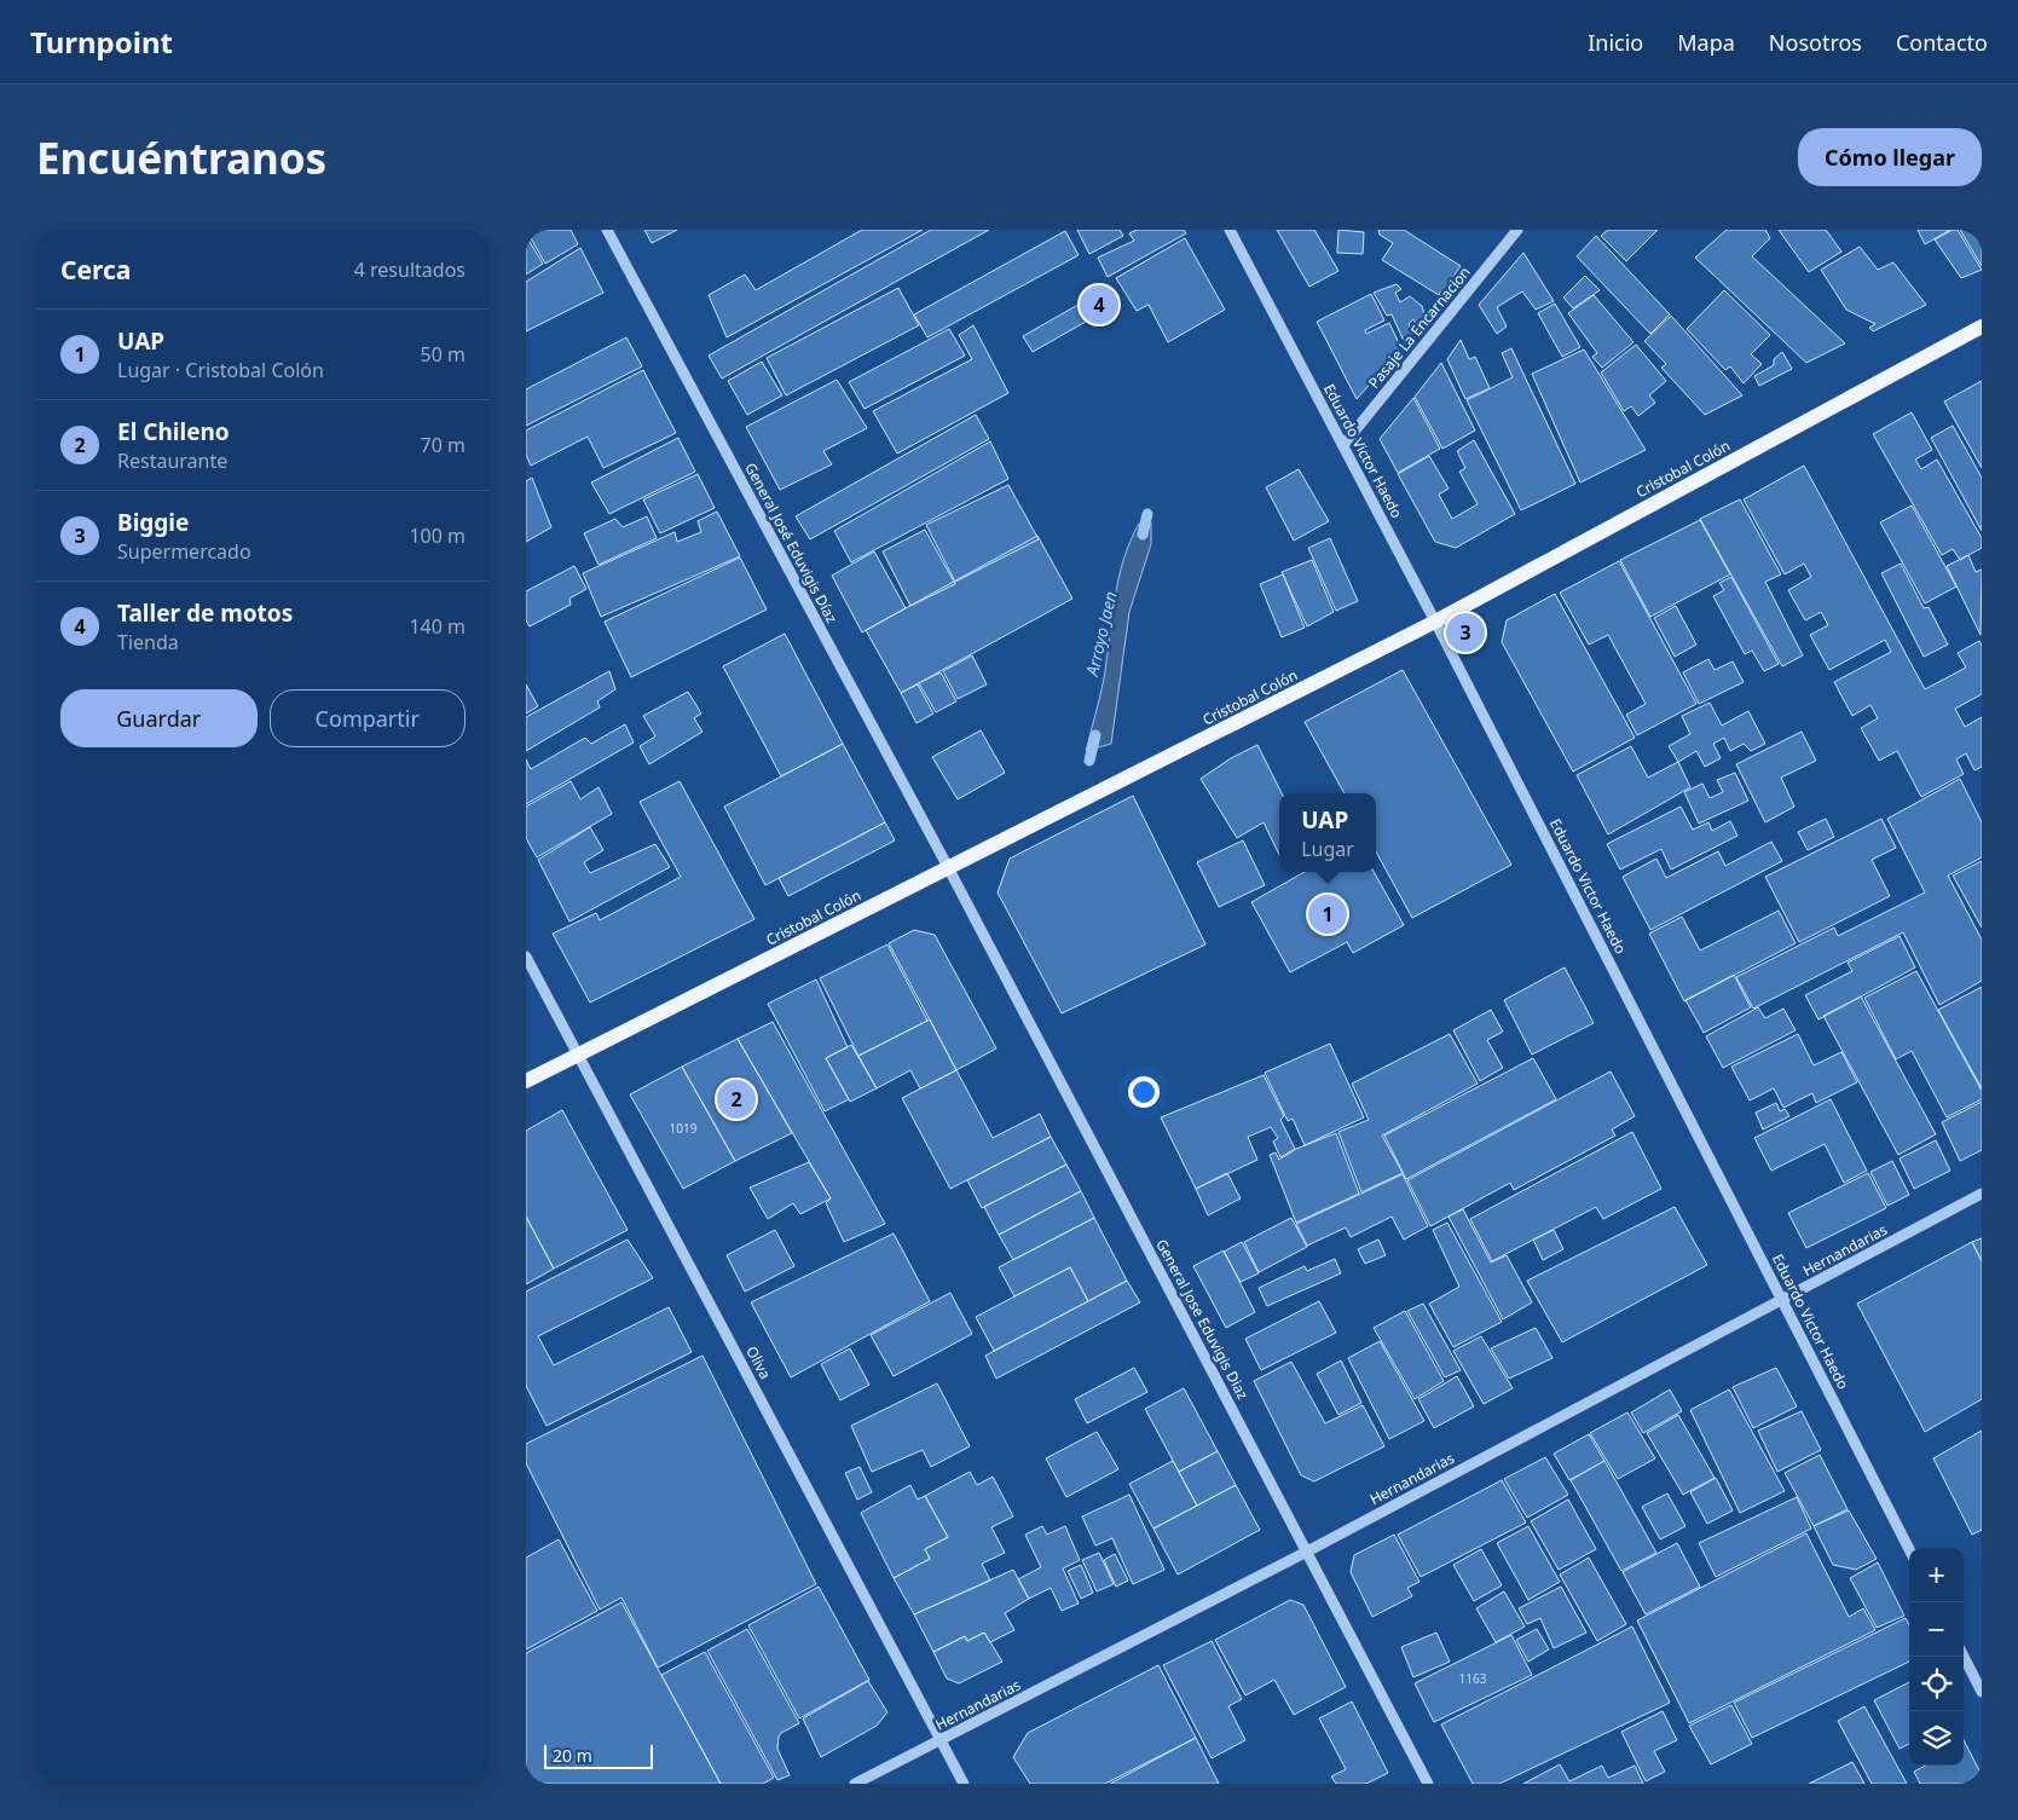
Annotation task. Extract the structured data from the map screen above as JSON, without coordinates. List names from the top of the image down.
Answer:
{
  "streets": {
    "main road": ["Cristobal Colón"],
    "street": [
      "Pasaje La Encarnacion",
      "Eduardo Victor Haedo",
      "General José Eduvigis Díaz",
      "Hernandarias",
      "General Jose Eduvigis Diaz",
      "Oliva"
    ]
  },
  "crossings": [
    ["Pasaje La Encarnacion", "Eduardo Victor Haedo"],
    ["Eduardo Victor Haedo", "Cristobal Colón"],
    ["Eduardo Victor Haedo", "Hernandarias"],
    ["Cristobal Colón", "General José Eduvigis Díaz"],
    ["Cristobal Colón", "General Jose Eduvigis Diaz"],
    ["Cristobal Colón", "Oliva"],
    ["General José Eduvigis Díaz", "General Jose Eduvigis Diaz"],
    ["Hernandarias", "General Jose Eduvigis Diaz"],
    ["Hernandarias", "Oliva"]
  ],
  "water": ["Arroyo Jaen"],
  "house_numbers": ["1019", "1163"],
  "scale_bar": "20 m",
  "page": {
    "header": "Turnpoint",
    "nav": [
      "Inicio",
      "Mapa",
      "Nosotros",
      "Contacto"
    ],
    "buttons": [
      "Cómo llegar",
      ["Guardar", "Compartir"]
    ],
    "title": "Encuéntranos",
    "heading": ["Cerca", "4 resultados"],
    "pins": [
      "4",
      "3",
      "1",
      "2"
    ],
    "list": [
      {
        "mark": "1",
        "name": "UAP",
        "note": "Lugar · Cristobal Colón",
        "value": "50 m"
      },
      {
        "mark": "2",
        "name": "El Chileno",
        "note": "Restaurante",
        "value": "70 m"
      },
      {
        "mark": "3",
        "name": "Biggie",
        "note": "Supermercado",
        "value": "100 m"
      },
      {
        "mark": "4",
        "name": "Taller de motos",
        "note": "Tienda",
        "value": "140 m"
      }
    ],
    "popup": ["UAP", "Lugar"],
    "map_buttons": ["+", "−"],
    "scale": "20 m"
  }
}
